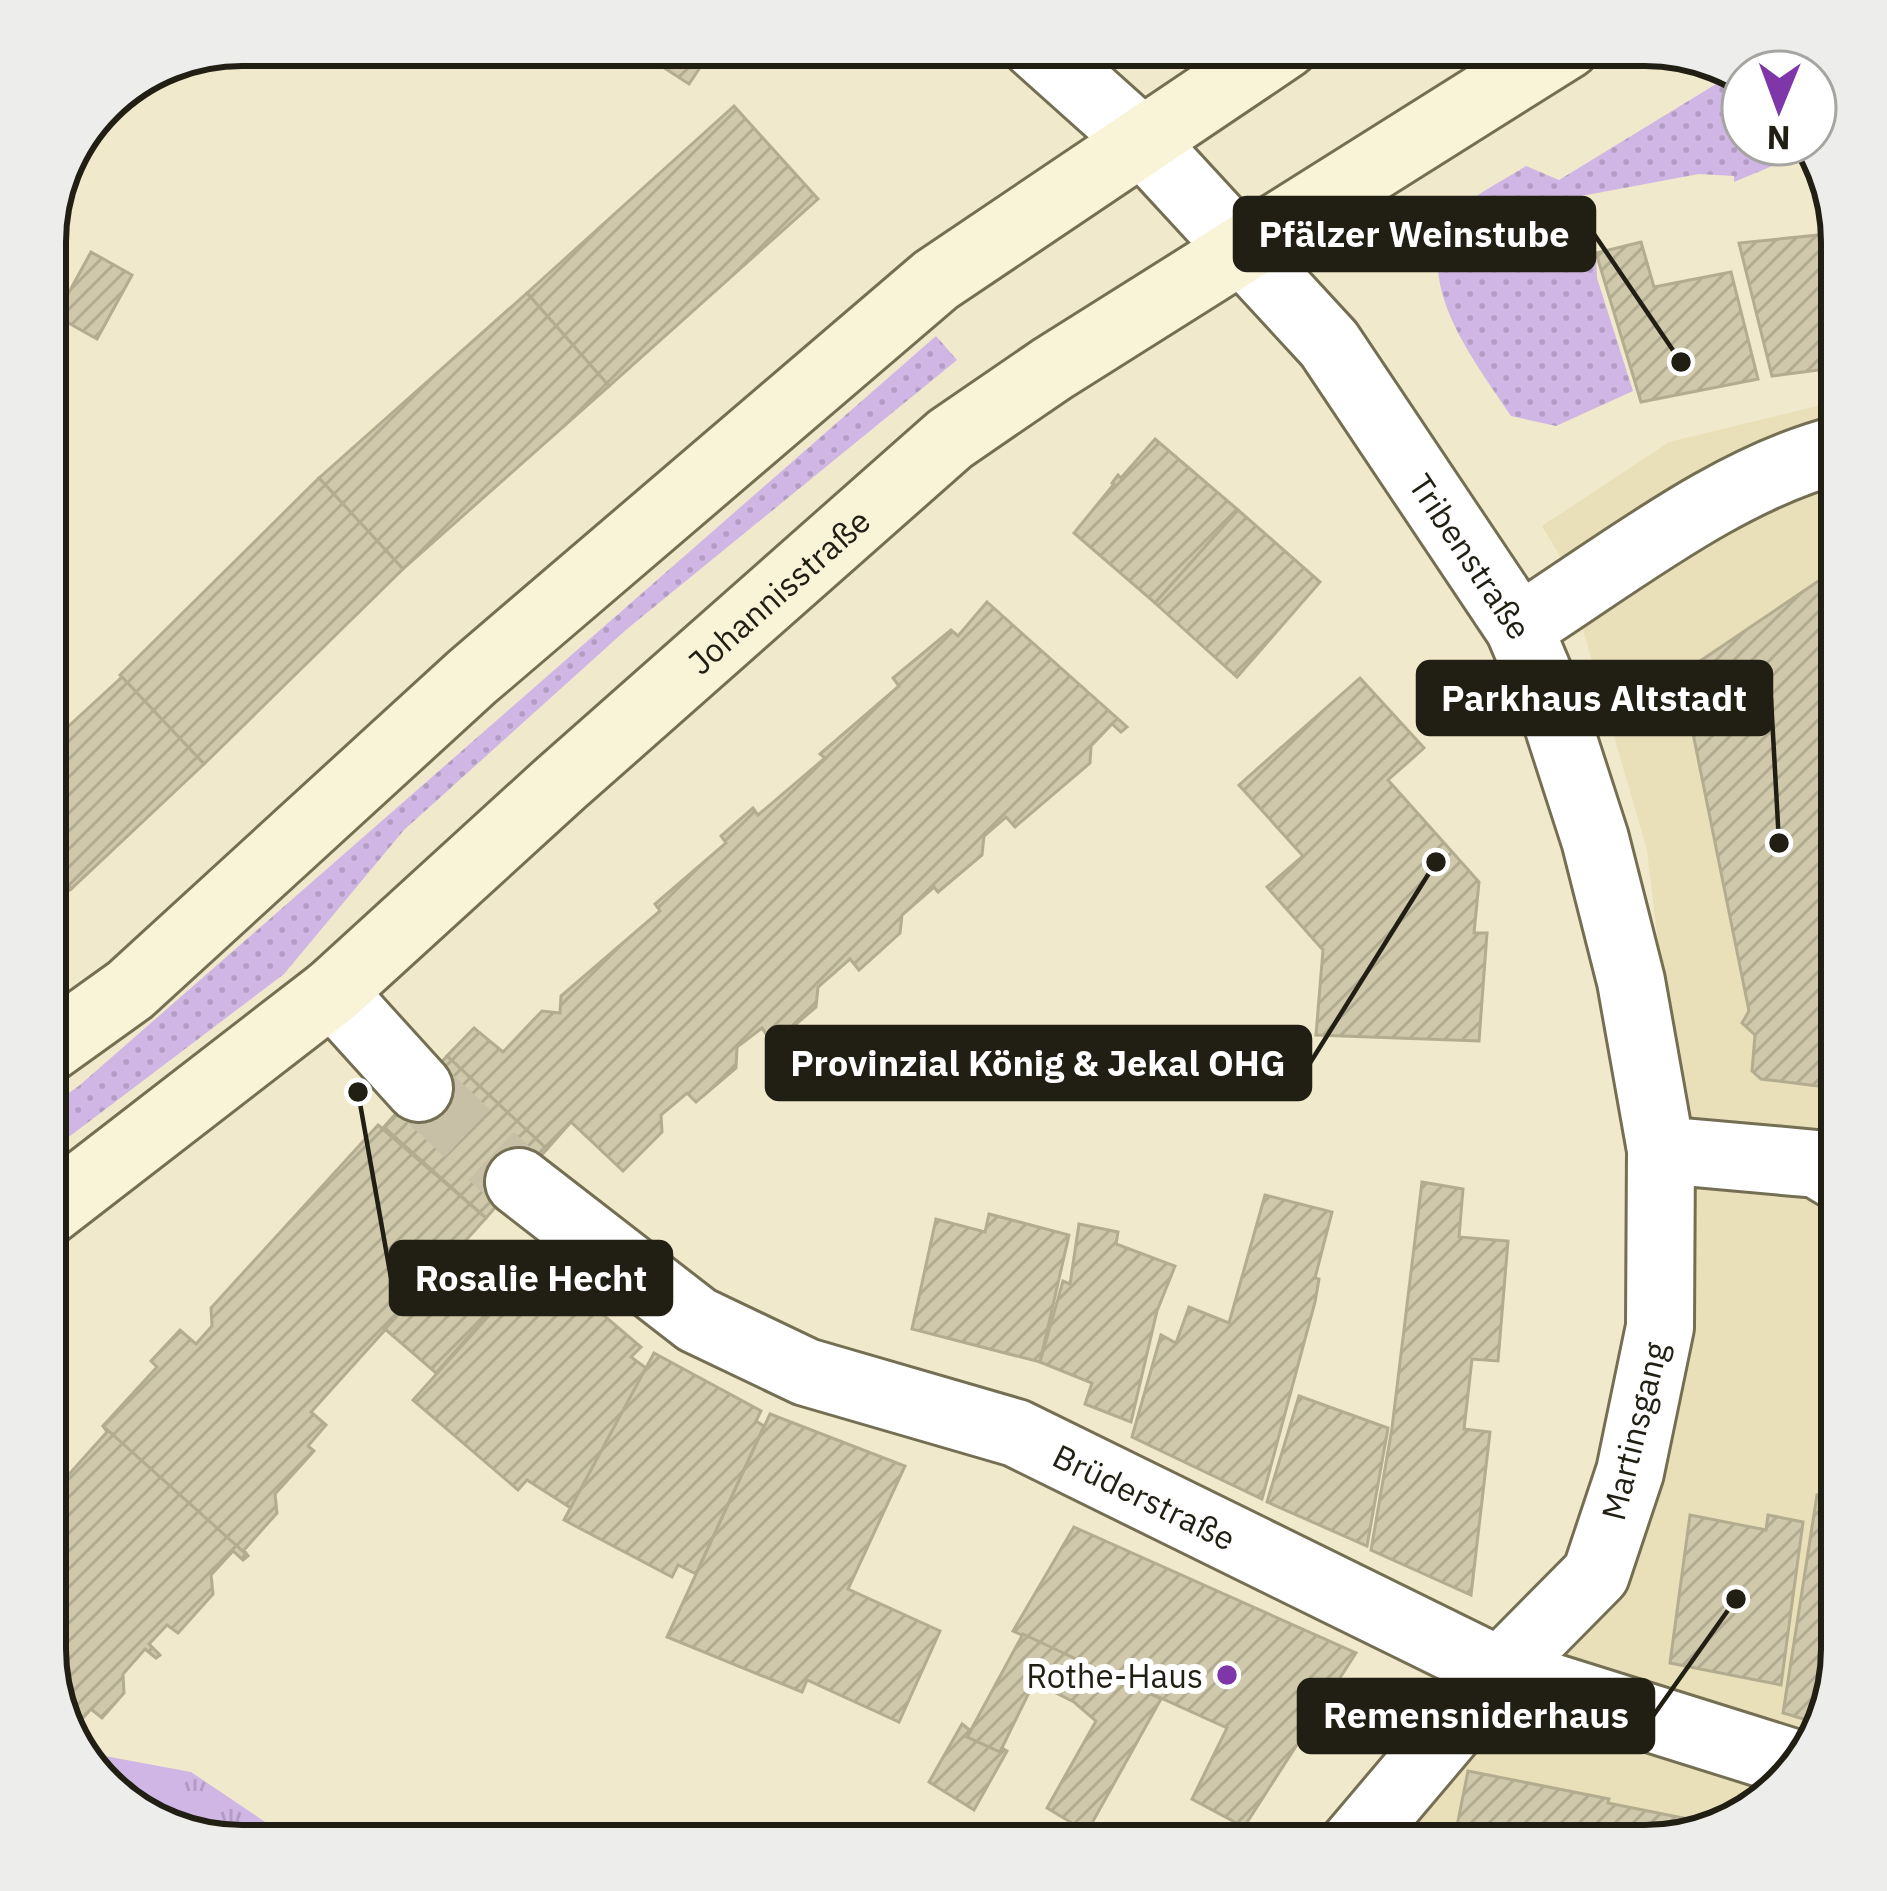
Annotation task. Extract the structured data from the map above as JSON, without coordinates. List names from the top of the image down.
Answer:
{
  "streets": {
    "main road": ["Johannisstraße"],
    "street": ["Tribenstraße", "Martinsgang", "Brüderstraße"]
  },
  "crossings": [
    ["Tribenstraße", "Johannisstraße"],
    ["Tribenstraße", "Martinsgang"],
    ["Martinsgang", "Brüderstraße"]
  ],
  "places": [
    "Pfälzer Weinstube",
    "Parkhaus Altstadt",
    "Provinzial König & Jekal OHG",
    "Rosalie Hecht",
    "Remensniderhaus",
    "Rothe-Haus"
  ],
  "north": "bottom"
}
